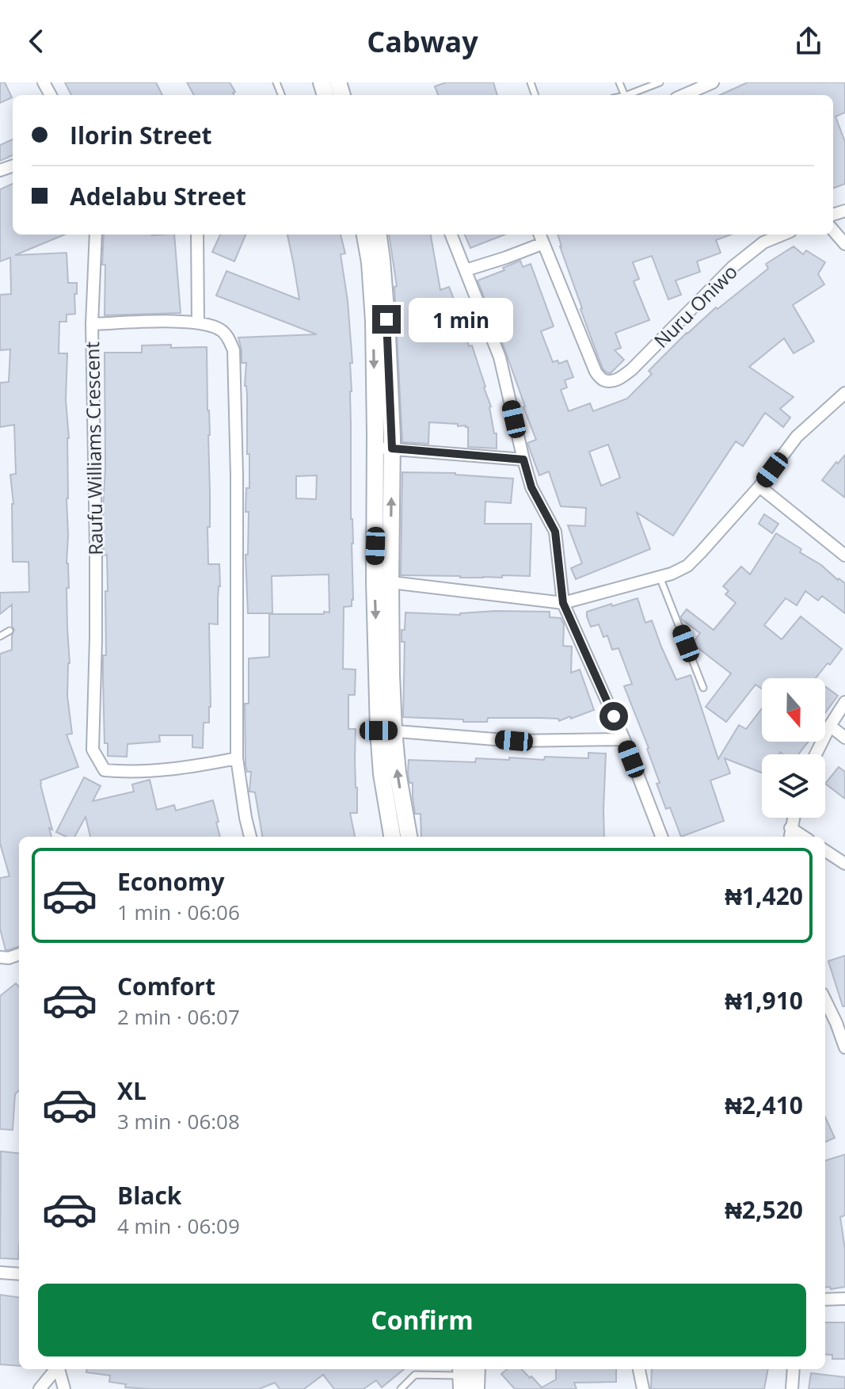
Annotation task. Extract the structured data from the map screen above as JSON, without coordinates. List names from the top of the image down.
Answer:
{
  "streets": {
    "street": ["Nuru Oniwo", "Raufu Williams Crescent"]
  },
  "north": "bottom",
  "page": {
    "header": "Cabway",
    "banner": ["Ilorin Street", "Adelabu Street"],
    "bubble": "1 min",
    "list": [
      {
        "name": "Economy",
        "note": "1 min · 06:06",
        "value": "₦1,420"
      },
      {
        "name": "Comfort",
        "note": "2 min · 06:07",
        "value": "₦1,910"
      },
      {
        "name": "XL",
        "note": "3 min · 06:08",
        "value": "₦2,410"
      },
      {
        "name": "Black",
        "note": "4 min · 06:09",
        "value": "₦2,520"
      }
    ],
    "buttons": "Confirm"
  }
}
